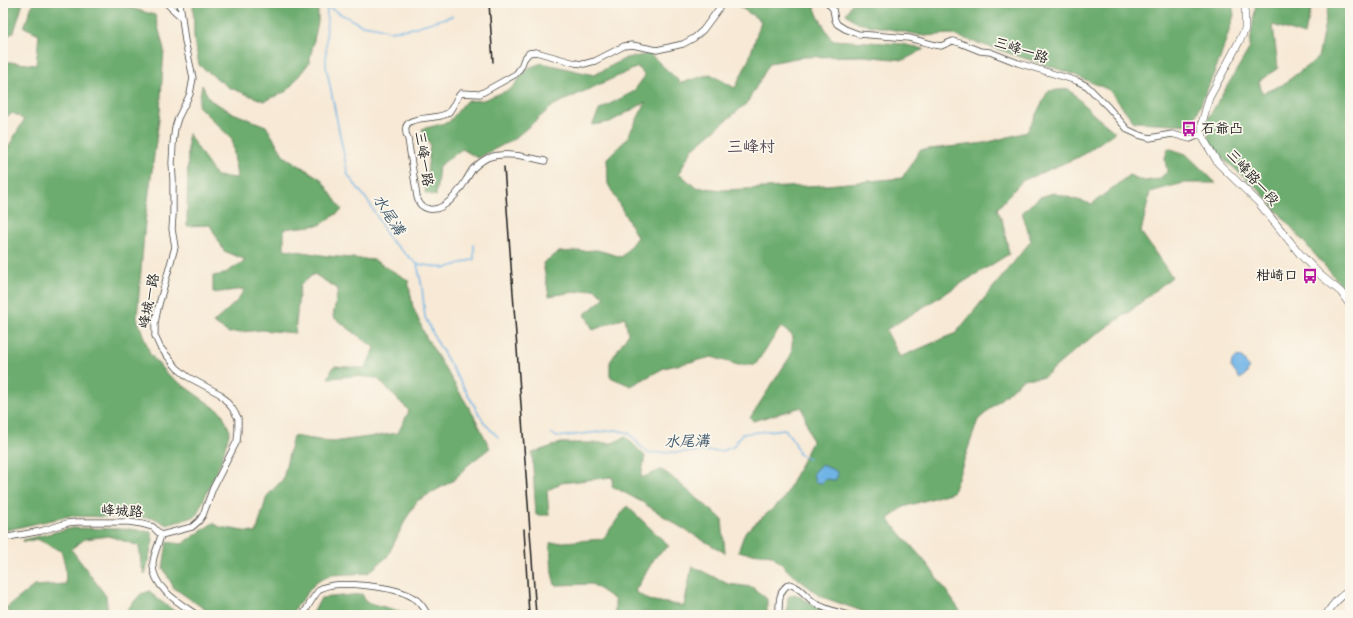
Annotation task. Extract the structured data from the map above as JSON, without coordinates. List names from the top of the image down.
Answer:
{
  "streets": {
    "street": [
      "三峰一路",
      "三峰路一段",
      "峰城一路",
      "峰城路"
    ]
  },
  "crossings": [
    ["三峰一路", "三峰路一段"],
    ["峰城一路", "峰城路"]
  ],
  "districts": ["三峰村"],
  "water": ["水尾溝"],
  "places": {
    "bus stop": ["石爺凸", "柑崎口"]
  }
}
